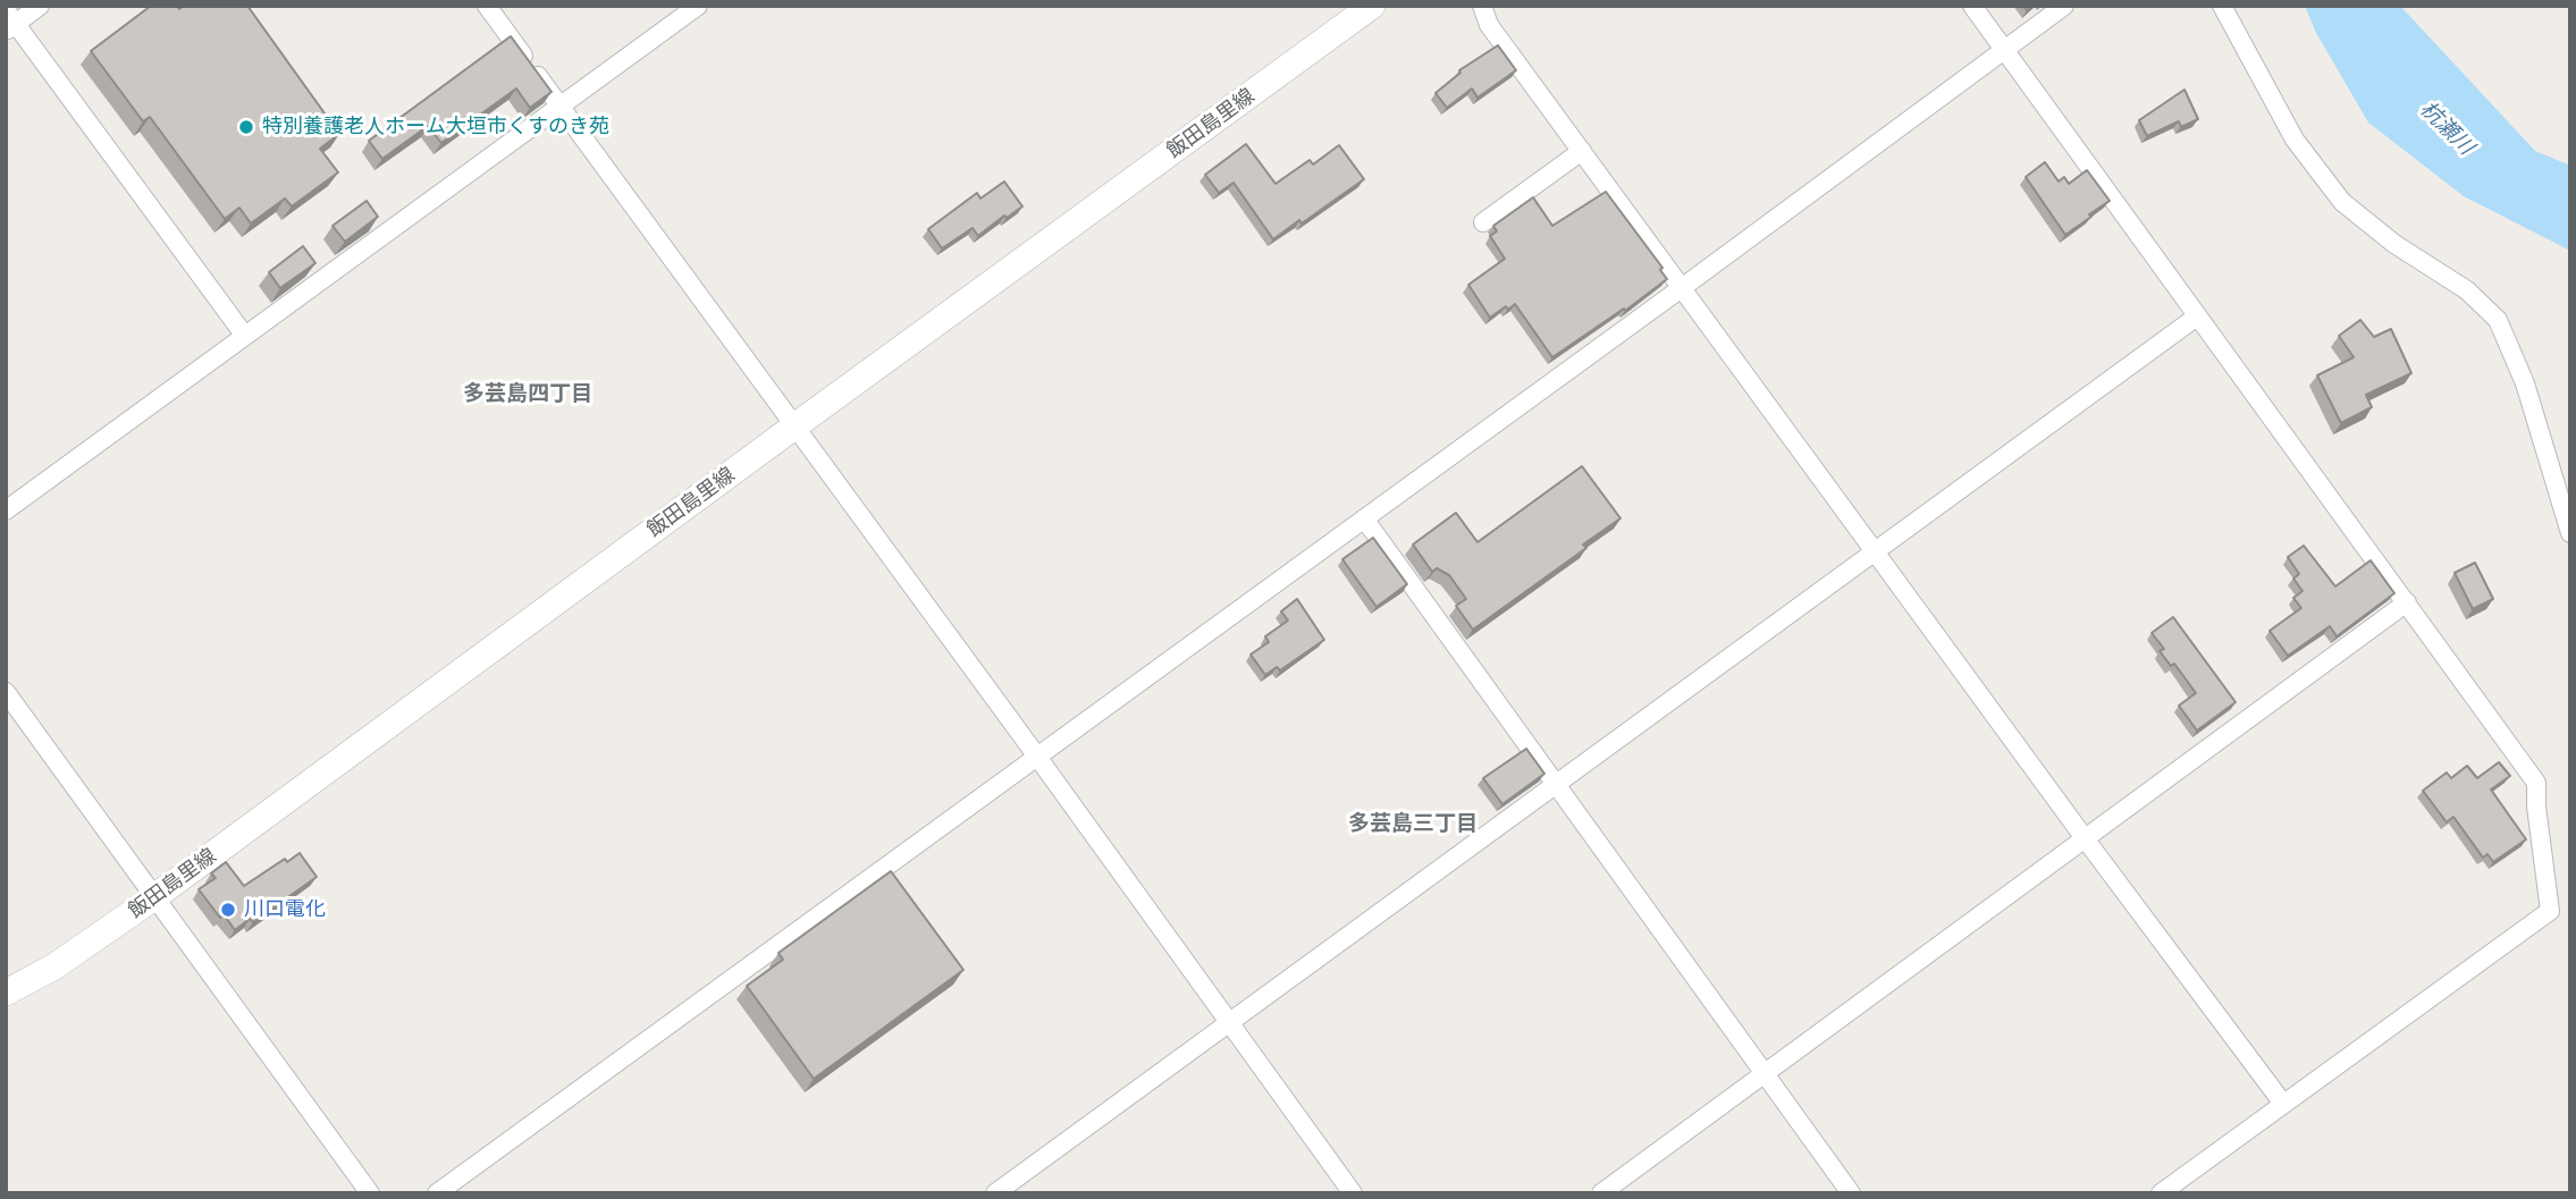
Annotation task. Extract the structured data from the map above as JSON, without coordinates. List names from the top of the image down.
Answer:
{
  "streets": {
    "main road": ["飯田島里線"]
  },
  "districts": ["多芸島四丁目", "多芸島三丁目"],
  "water": ["杭瀬川"],
  "places": ["特別養護老人ホーム大垣市くすのき苑", "川口電化"]
}
